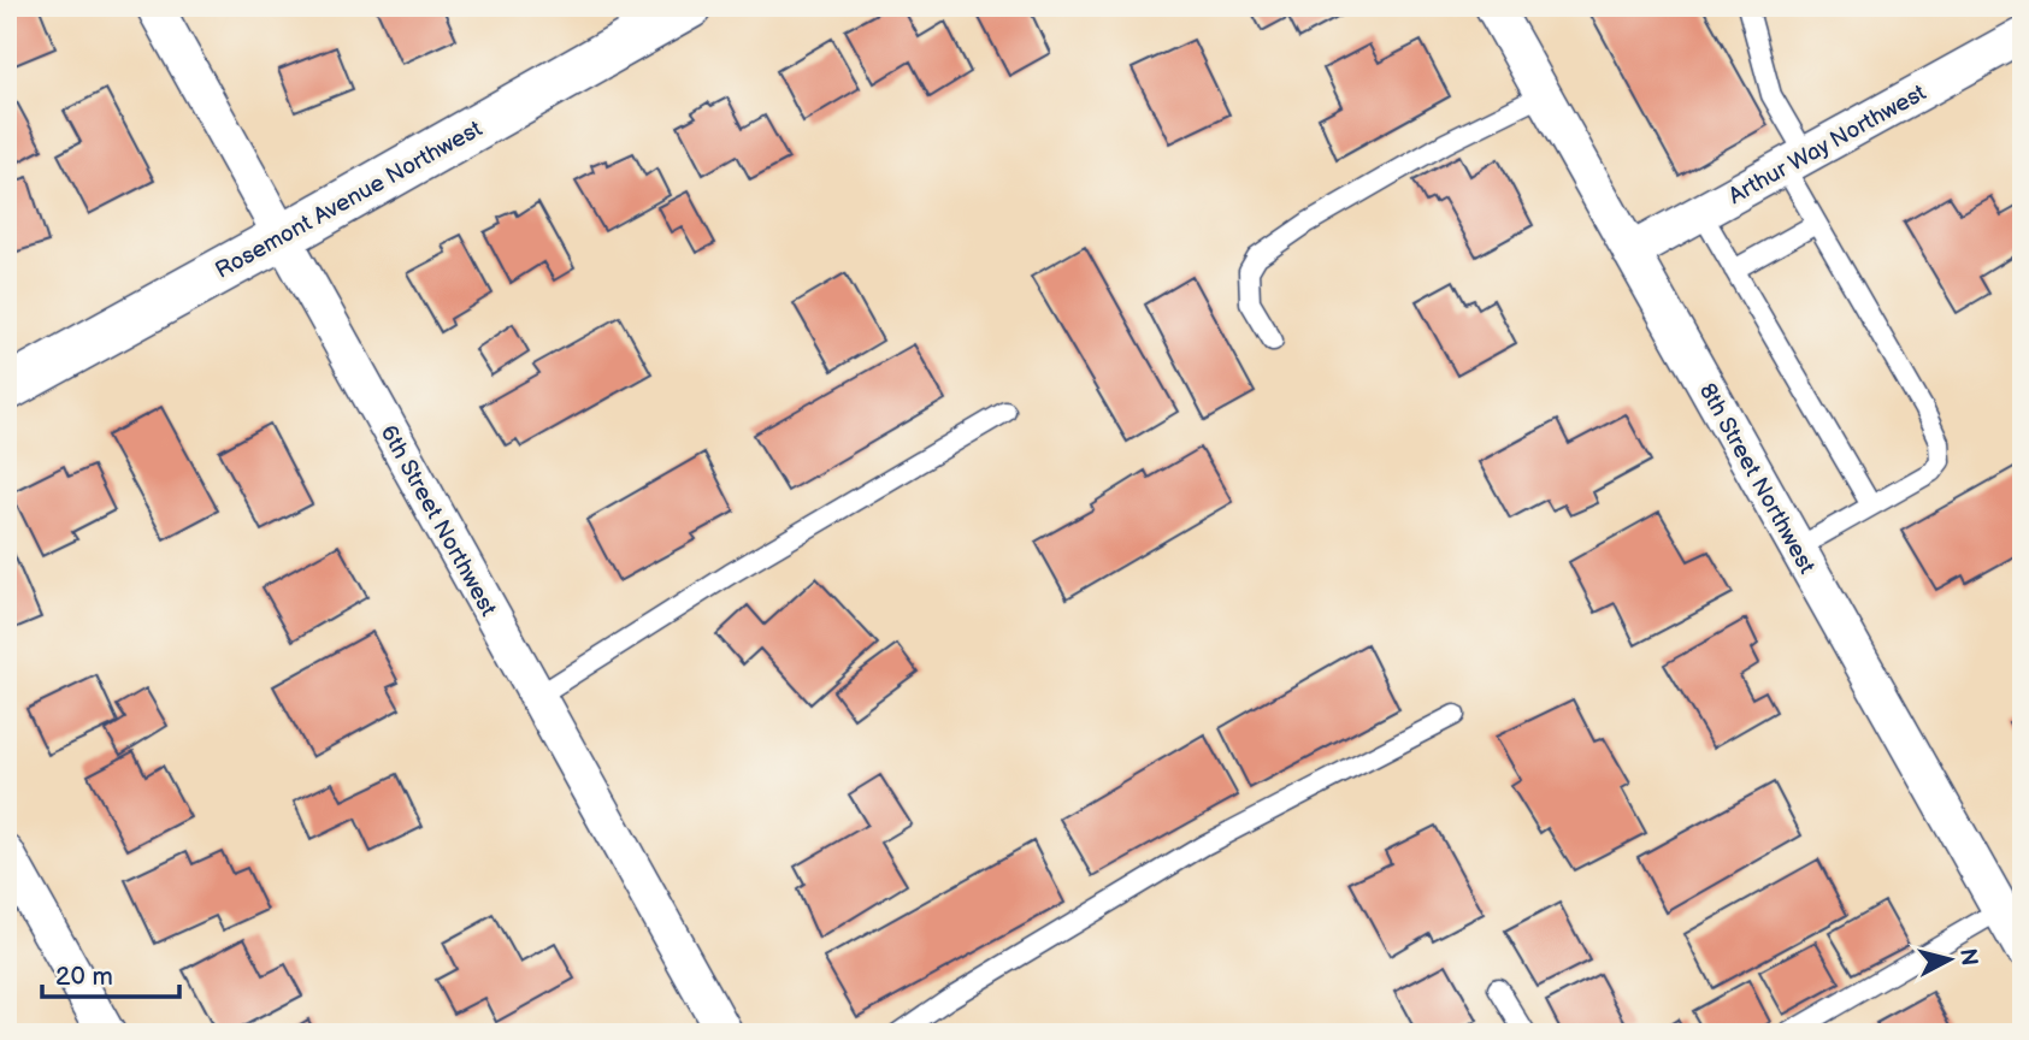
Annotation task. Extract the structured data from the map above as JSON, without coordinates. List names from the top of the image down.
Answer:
{
  "streets": {
    "street": [
      "Arthur Way Northwest",
      "Rosemont Avenue Northwest",
      "8th Street Northwest",
      "6th Street Northwest"
    ]
  },
  "crossings": [
    ["Arthur Way Northwest", "8th Street Northwest"],
    ["Rosemont Avenue Northwest", "6th Street Northwest"]
  ],
  "scale_bar": "20 m",
  "north": "right"
}
